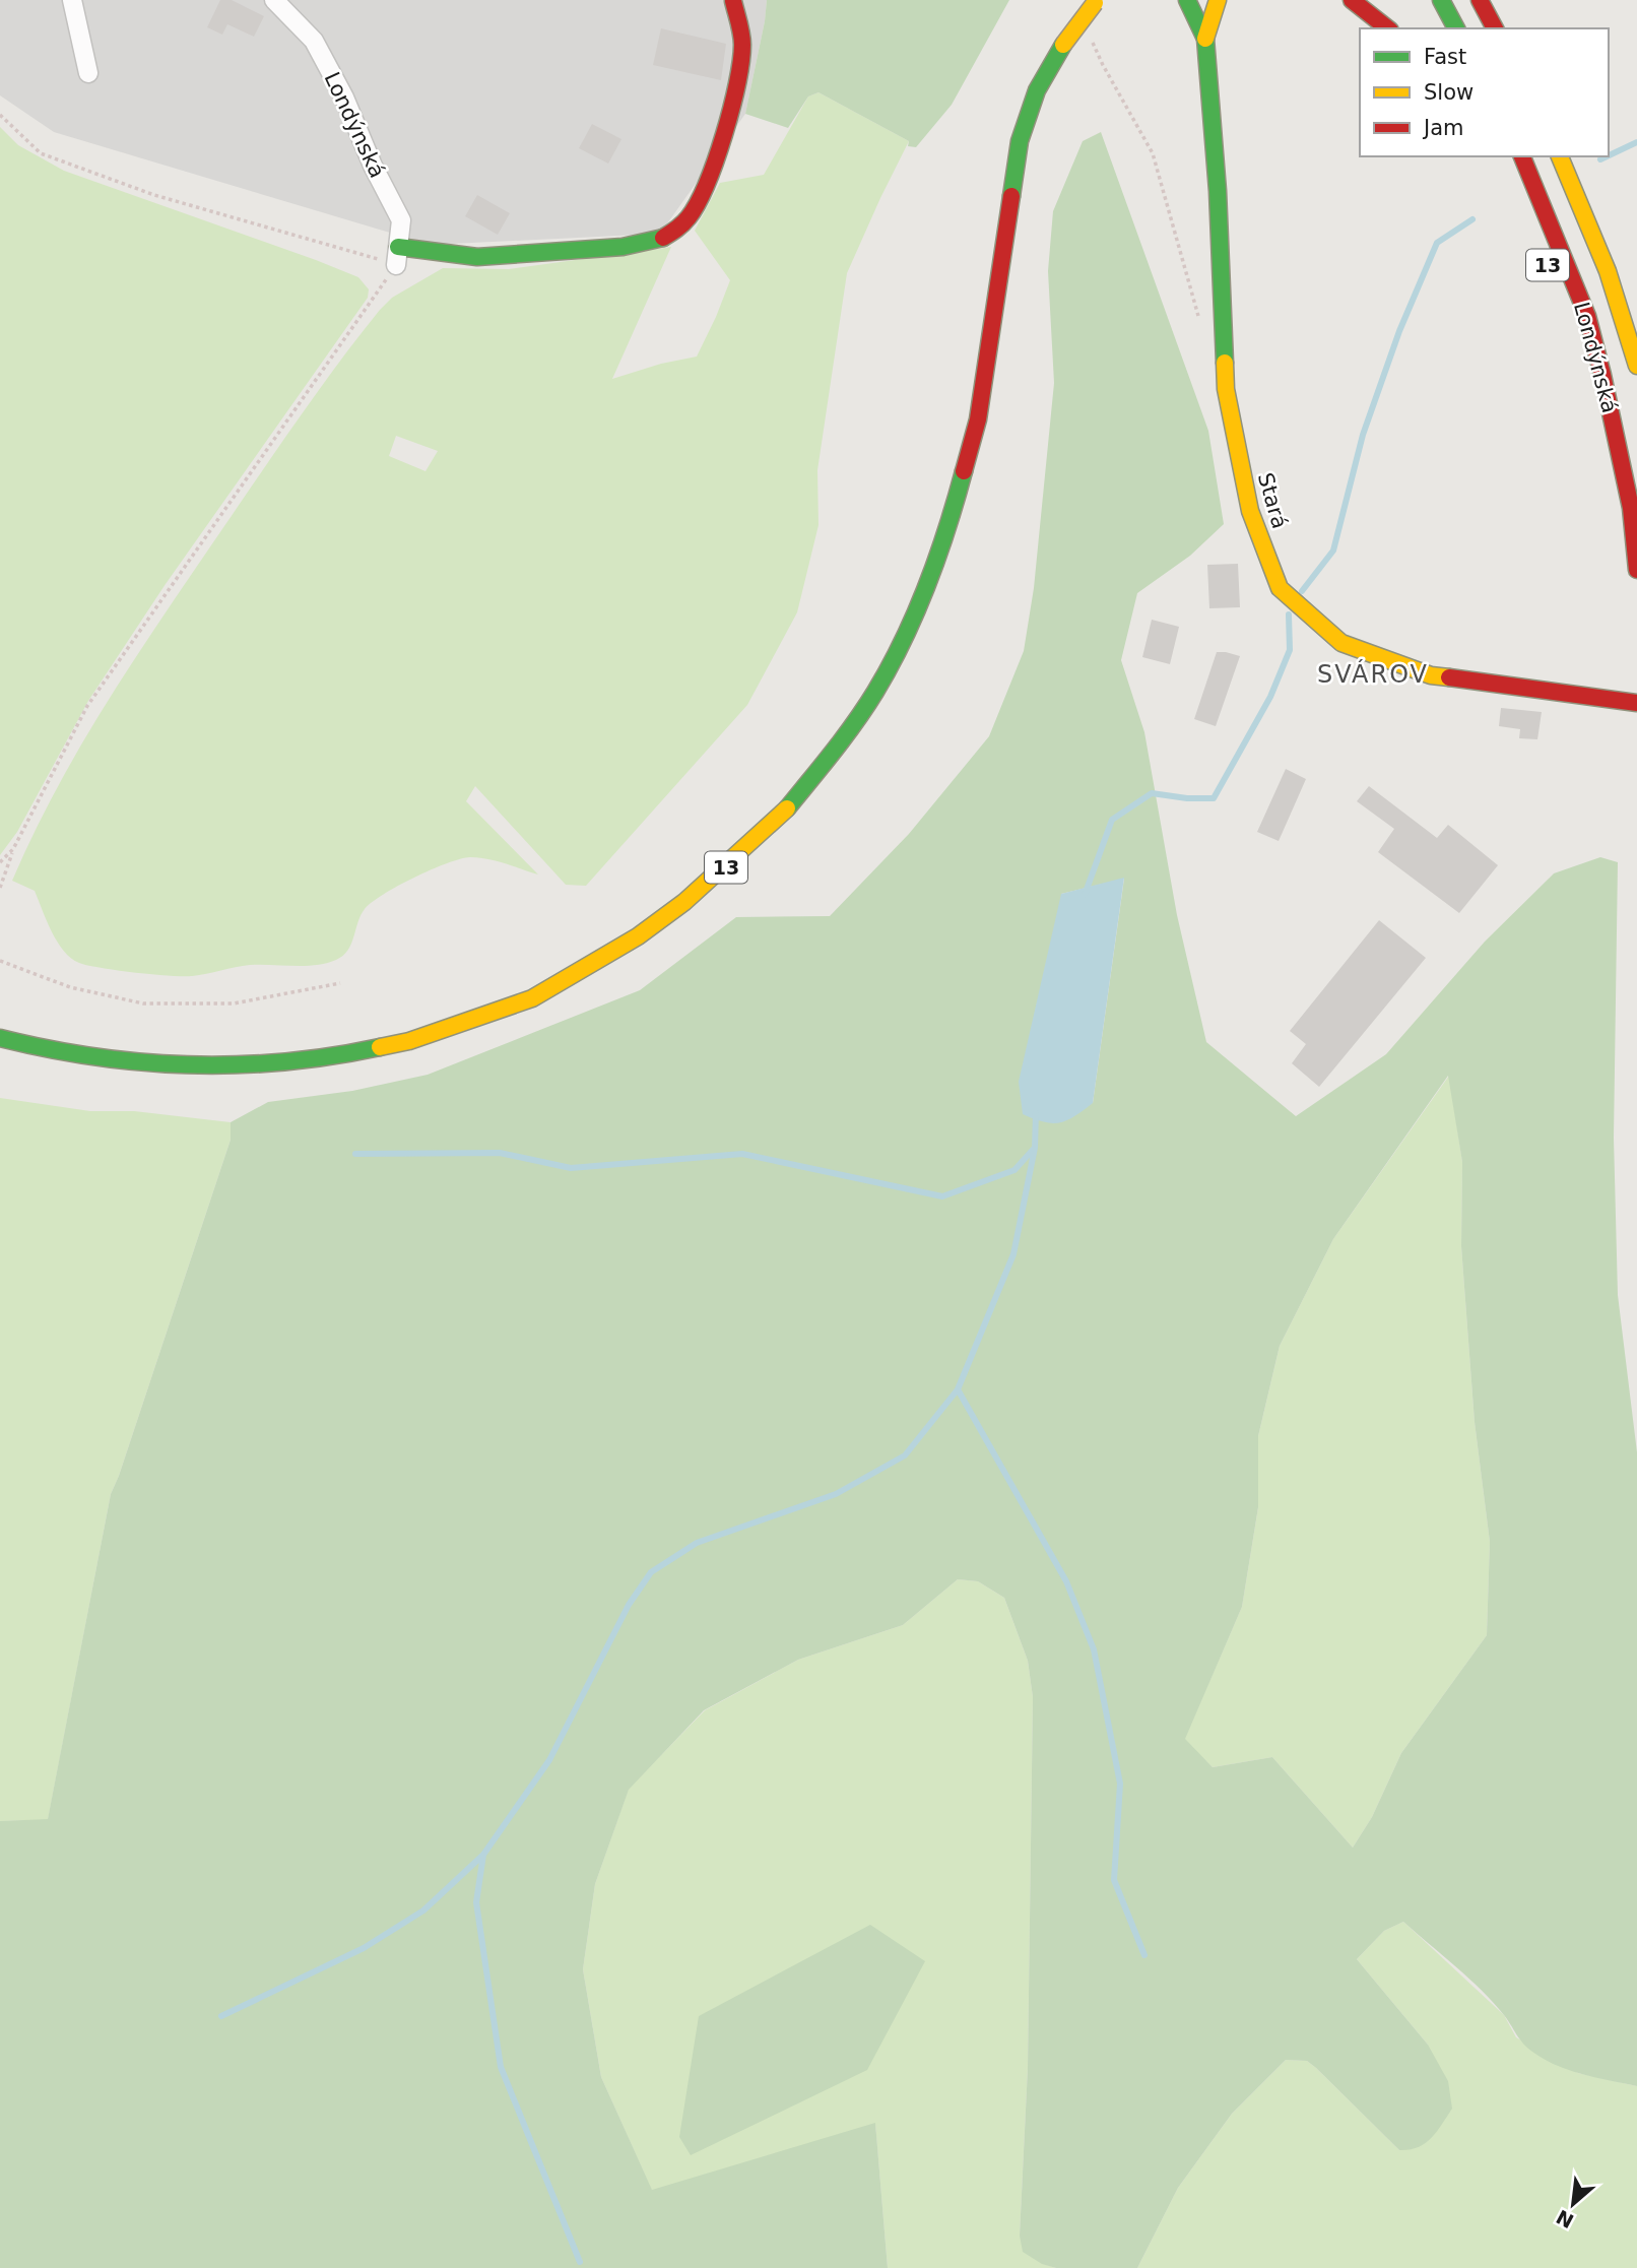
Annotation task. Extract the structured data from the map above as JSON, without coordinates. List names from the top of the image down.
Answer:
{
  "streets": {
    "main road": ["Londýnská", "13", "Stará"]
  },
  "crossings": [
    ["Londýnská", "13"]
  ],
  "districts": ["SVÁROV"],
  "legend": ["Fast", "Slow", "Jam"],
  "north": "bottom left"
}
